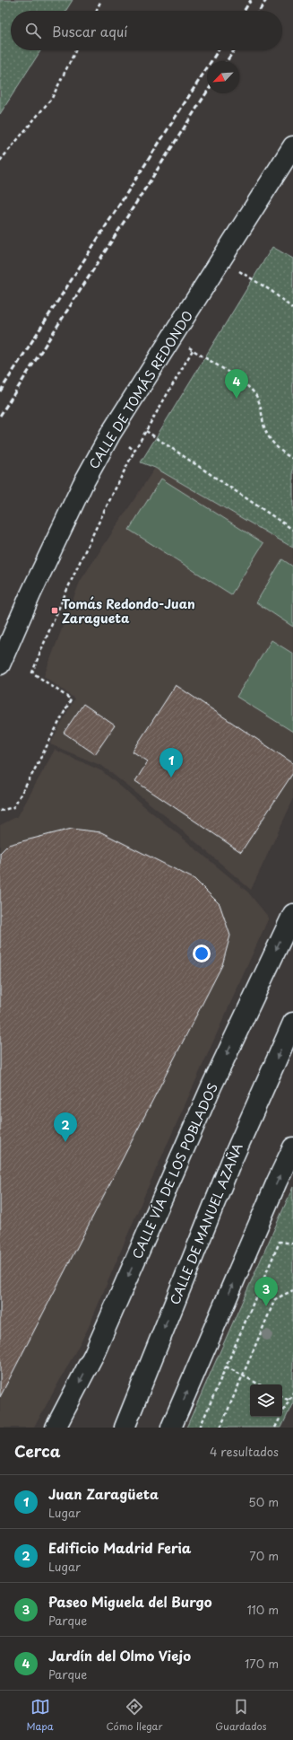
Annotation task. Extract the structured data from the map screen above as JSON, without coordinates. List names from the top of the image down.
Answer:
{
  "streets": {
    "main road": ["CALLE DE TOMÁS REDONDO", "CALLE VÍA DE LOS POBLADOS", "CALLE DE MANUEL AZAÑA"]
  },
  "places": {
    "transit": ["Tomás Redondo-Juan Zaragueta"]
  },
  "north": "bottom left",
  "page": {
    "search": "Buscar aquí",
    "pins": [
      "4",
      "1",
      "2",
      "3"
    ],
    "heading": ["Cerca", "4 resultados"],
    "list": [
      {
        "mark": "1",
        "name": "Juan Zaragüeta",
        "note": "Lugar",
        "value": "50 m"
      },
      {
        "mark": "2",
        "name": "Edificio Madrid Feria",
        "note": "Lugar",
        "value": "70 m"
      },
      {
        "mark": "3",
        "name": "Paseo Miguela del Burgo",
        "note": "Parque",
        "value": "110 m"
      },
      {
        "mark": "4",
        "name": "Jardín del Olmo Viejo",
        "note": "Parque",
        "value": "170 m"
      }
    ],
    "nav": ["Mapa", "Cómo llegar", "Guardados"]
  }
}
